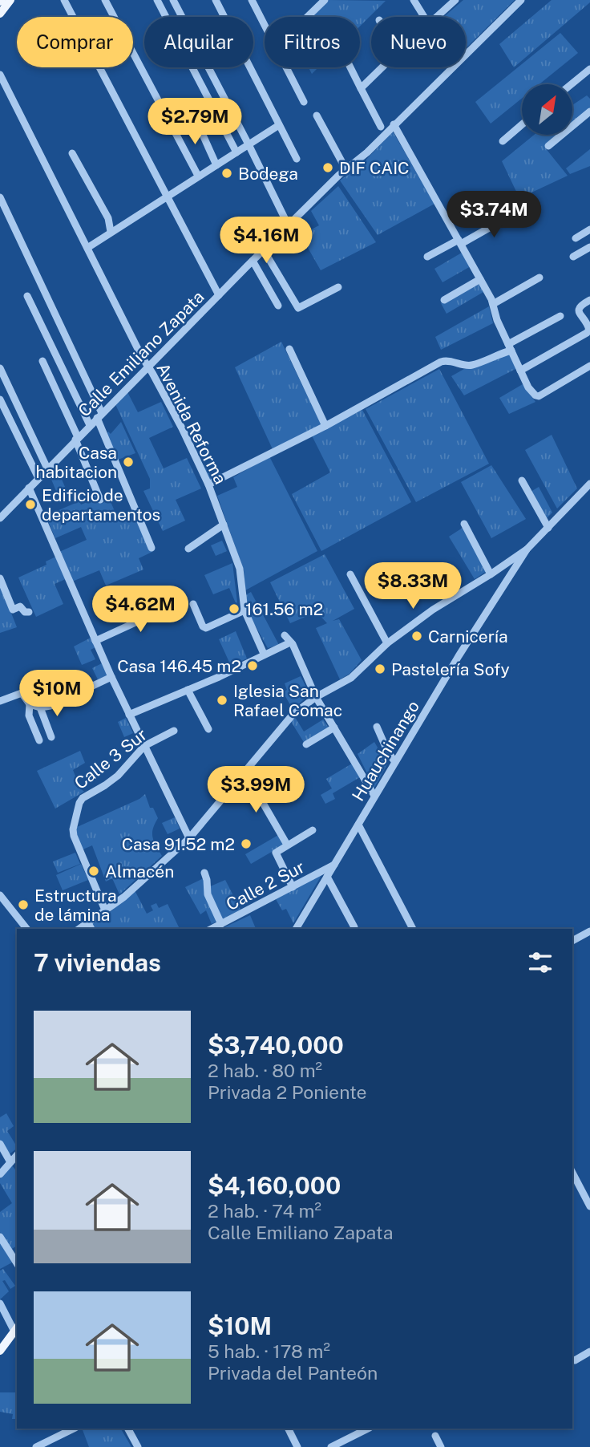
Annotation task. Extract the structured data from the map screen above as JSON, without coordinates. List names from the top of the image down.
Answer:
{
  "streets": {
    "street": [
      "Calle Emiliano Zapata",
      "Avenida Reforma",
      "Huauchinango",
      "Calle 3 Sur",
      "Calle 2 Sur"
    ]
  },
  "crossings": [
    ["Calle Emiliano Zapata", "Avenida Reforma"],
    ["Avenida Reforma", "Calle 3 Sur"],
    ["Huauchinango", "Calle 2 Sur"]
  ],
  "places": [
    "DIF CAIC",
    "Bodega",
    "Casa habitacion",
    "Edificio de departamentos",
    "161.56 m2",
    "Carnicería",
    "Casa 146.45 m2",
    "Pastelería Sofy",
    "Iglesia San Rafael Comac",
    "Casa 91.52 m2",
    "Almacén",
    "Estructura de lámina"
  ],
  "north": "top right",
  "page": {
    "chip": [
      "Comprar",
      "Alquilar",
      "Filtros",
      "Nuevo"
    ],
    "price": [
      "$2.79M",
      "$3.74M",
      "$4.16M",
      "$8.33M",
      "$4.62M",
      "$10M",
      "$3.99M"
    ],
    "heading": "7 viviendas",
    "list": [
      {
        "name": "$3,740,000",
        "note": "2 hab. · 80 m² · Privada 2 Poniente"
      },
      {
        "name": "$4,160,000",
        "note": "2 hab. · 74 m² · Calle Emiliano Zapata"
      },
      {
        "name": "$10M",
        "note": "5 hab. · 178 m² · Privada del Panteón"
      }
    ]
  }
}
